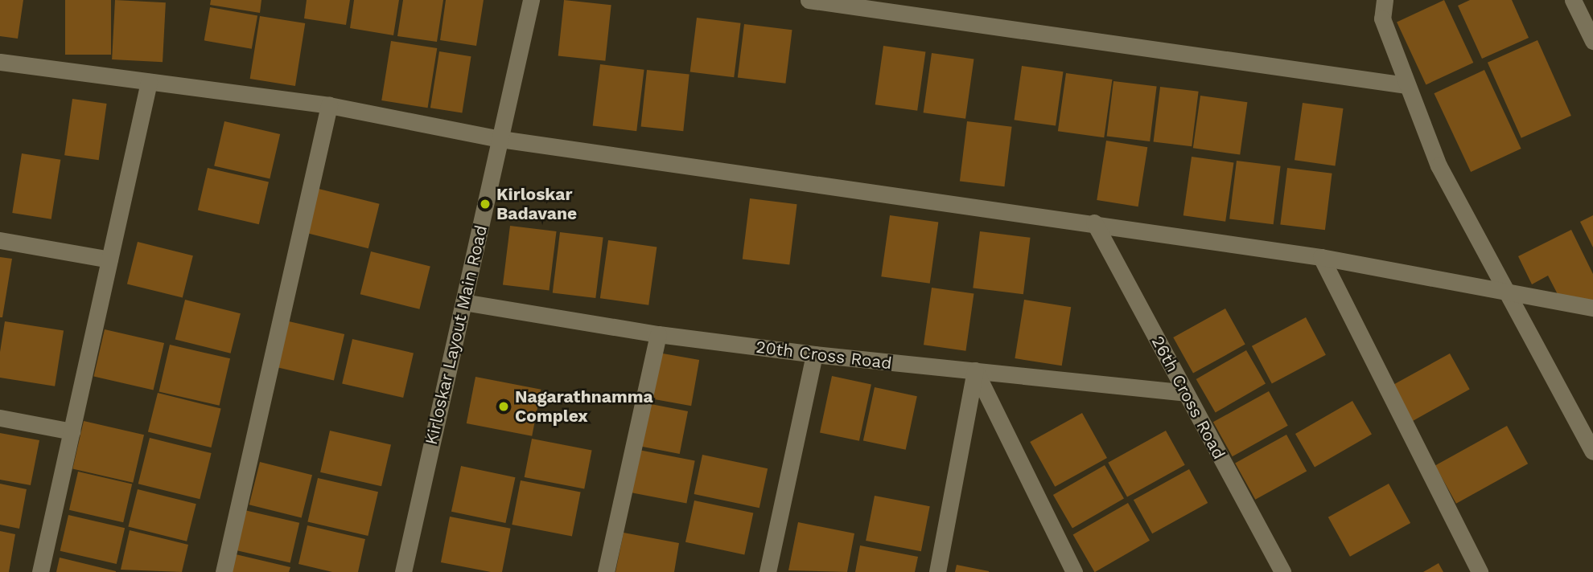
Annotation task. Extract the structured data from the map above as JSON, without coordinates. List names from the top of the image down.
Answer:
{
  "streets": {
    "street": ["Kirloskar Layout Main Road", "20th Cross Road", "26th Cross Road"]
  },
  "crossings": [
    ["Kirloskar Layout Main Road", "20th Cross Road"],
    ["20th Cross Road", "26th Cross Road"]
  ],
  "places": ["Kirloskar Badavane", "Nagarathnamma Complex"]
}
